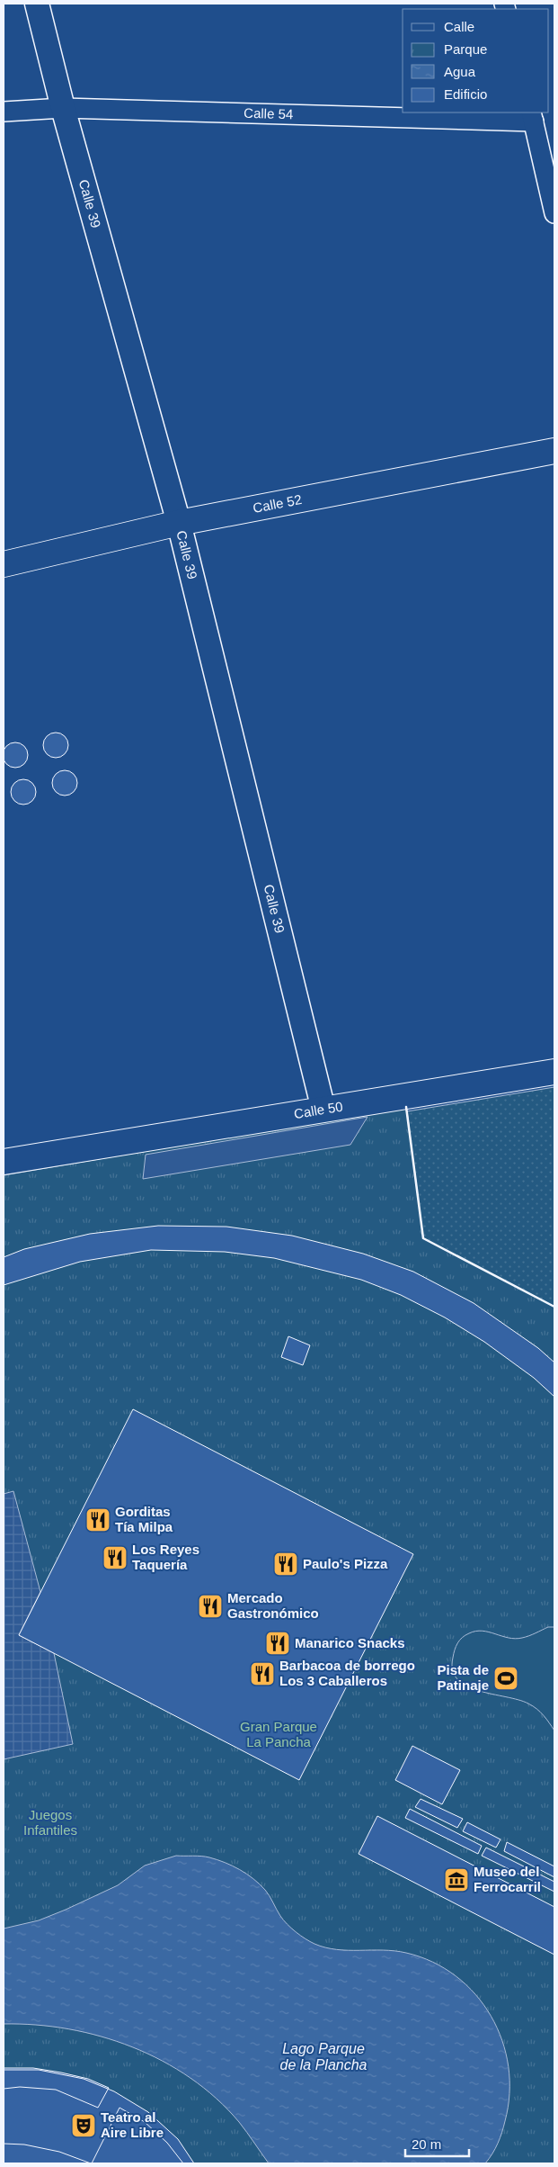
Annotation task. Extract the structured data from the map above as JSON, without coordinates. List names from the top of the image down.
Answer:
{
  "streets": {
    "main road": ["Calle 52", "Calle 50"],
    "street": ["Calle 54", "Calle 39"]
  },
  "crossings": [
    ["Calle 54", "Calle 39"],
    ["Calle 39", "Calle 52"],
    ["Calle 39", "Calle 50"]
  ],
  "water": ["Lago Parque de la Plancha"],
  "parks": ["Gran Parque La Pancha", "Juegos Infantiles"],
  "places": {
    "restaurant": [
      "Gorditas Tía Milpa",
      "Los Reyes Taquería",
      "Paulo's Pizza",
      "Mercado Gastronómico",
      "Manarico Snacks",
      "Barbacoa de borrego Los 3 Caballeros"
    ],
    "sports": ["Pista de Patinaje"],
    "museum": ["Museo del Ferrocarril"],
    "theatre": ["Teatro al Aire Libre"]
  },
  "legend": [
    "Calle",
    "Parque",
    "Agua",
    "Edificio"
  ],
  "scale_bar": "20 m"
}
